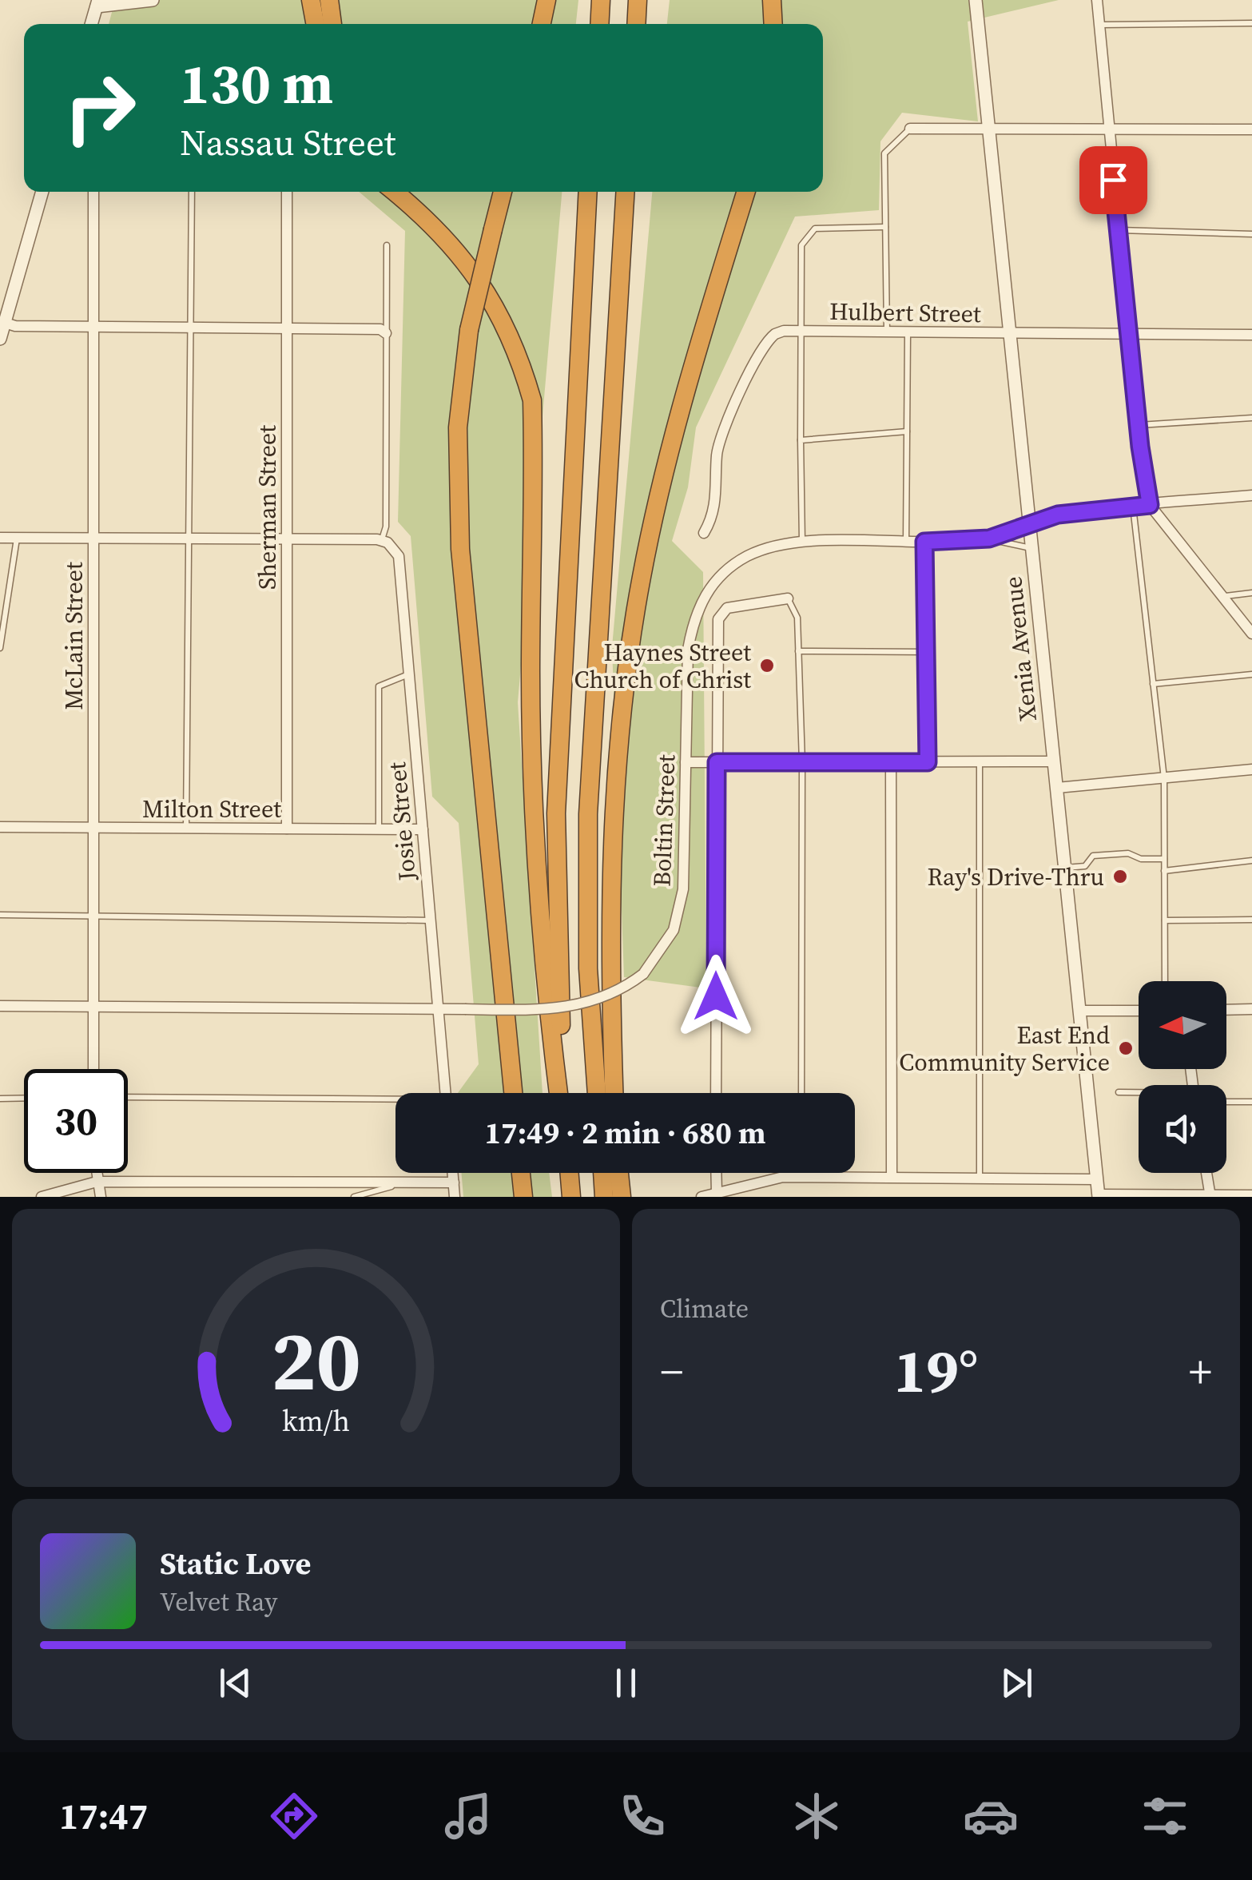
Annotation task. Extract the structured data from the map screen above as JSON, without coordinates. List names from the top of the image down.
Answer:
{
  "streets": {
    "street": [
      "Hulbert Street",
      "Sherman Street",
      "McLain Street",
      "Xenia Avenue",
      "Milton Street",
      "Boltin Street",
      "Josie Street"
    ]
  },
  "crossings": [
    ["Hulbert Street", "Xenia Avenue"],
    ["Sherman Street", "Milton Street"],
    ["McLain Street", "Milton Street"],
    ["McLain Street", "Boltin Street"],
    ["Xenia Avenue", "Boltin Street"],
    ["Milton Street", "Josie Street"],
    ["Boltin Street", "Josie Street"]
  ],
  "places": ["Haynes Street Church of Christ", "Ray's Drive-Thru", "East End Community Service"],
  "north": "left",
  "page": {
    "turn": ["130 m", "Nassau Street"],
    "limit": "30",
    "trip": "17:49 · 2 min · 680 m",
    "tile": "Climate",
    "heat": ["−", "19°", "+"],
    "song": ["Static Love", "Velvet Ray"],
    "tabs": "17:47",
    "gauge": ["20", "km/h"]
  }
}
